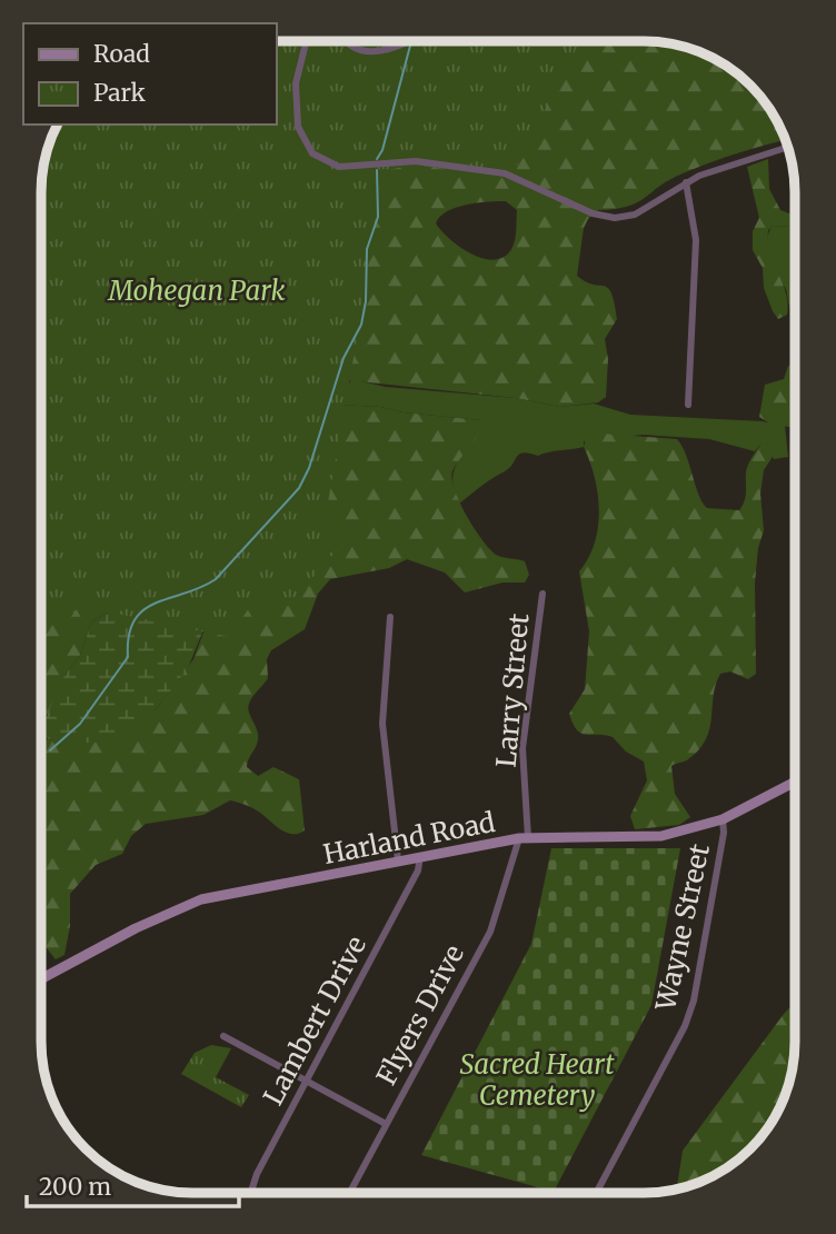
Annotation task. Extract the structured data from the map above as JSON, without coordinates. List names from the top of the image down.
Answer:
{
  "streets": {
    "main road": ["Harland Road"],
    "street": [
      "Larry Street",
      "Wayne Street",
      "Flyers Drive",
      "Lambert Drive"
    ]
  },
  "crossings": [
    ["Larry Street", "Harland Road"],
    ["Larry Street", "Flyers Drive"],
    ["Harland Road", "Wayne Street"],
    ["Harland Road", "Flyers Drive"],
    ["Harland Road", "Lambert Drive"]
  ],
  "parks": ["Mohegan Park", "Sacred Heart Cemetery"],
  "legend": ["Road", "Park"],
  "scale_bar": "200 m"
}
